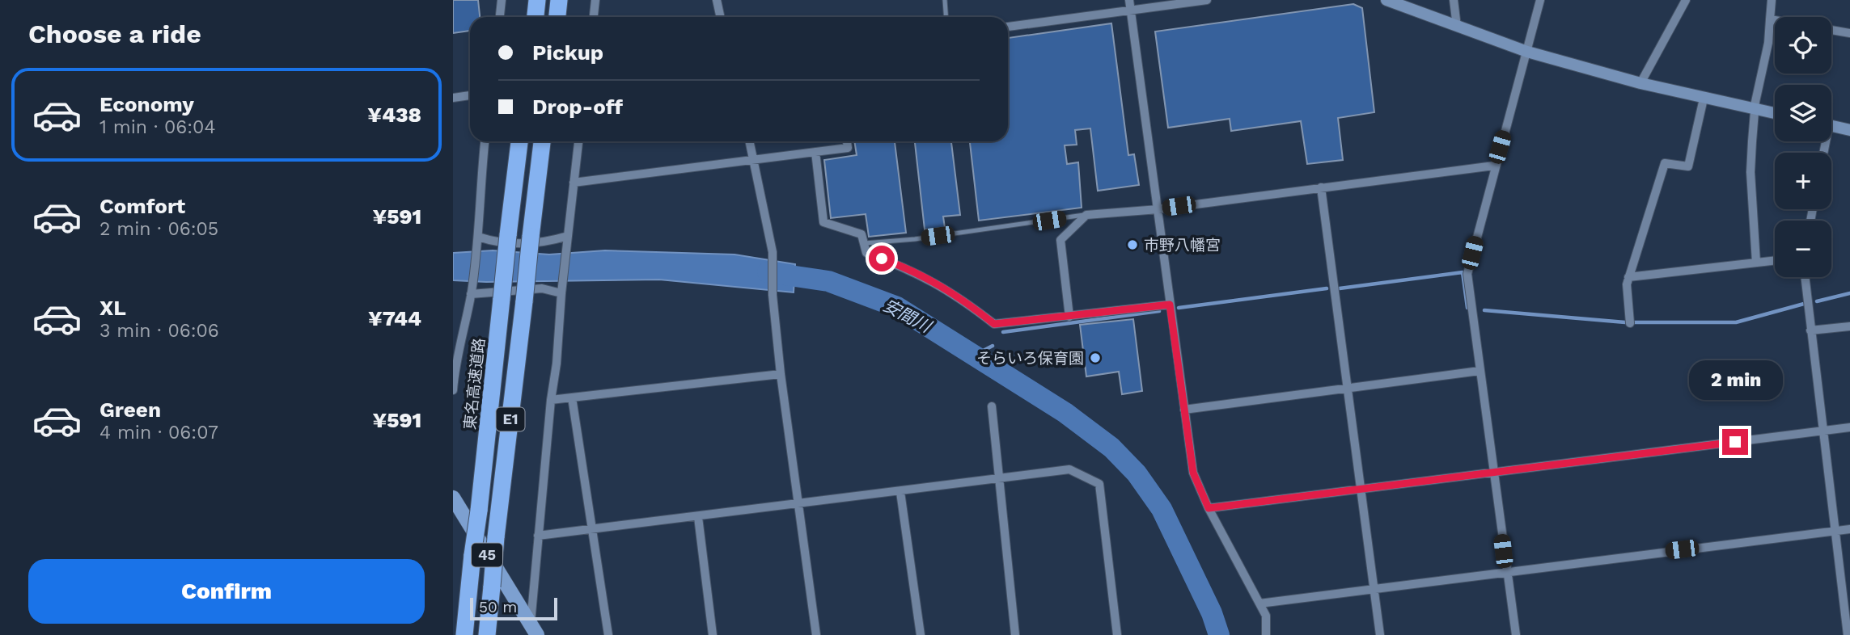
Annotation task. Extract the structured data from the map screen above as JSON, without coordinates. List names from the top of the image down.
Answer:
{
  "streets": {
    "highway": ["東名高速道路", "E1"],
    "main road": ["45"]
  },
  "water": ["安間川"],
  "places": ["市野八幡宮", "そらいろ保育園"],
  "scale_bar": "50 m",
  "page": {
    "heading": "Choose a ride",
    "map_buttons": ["+", "−"],
    "banner": ["Pickup", "Drop-off"],
    "list": [
      {
        "name": "Economy",
        "note": "1 min · 06:04",
        "value": "¥438"
      },
      {
        "name": "Comfort",
        "note": "2 min · 06:05",
        "value": "¥591"
      },
      {
        "name": "XL",
        "note": "3 min · 06:06",
        "value": "¥744"
      },
      {
        "name": "Green",
        "note": "4 min · 06:07",
        "value": "¥591"
      }
    ],
    "bubble": "2 min",
    "buttons": "Confirm",
    "scale": "50 m"
  }
}
